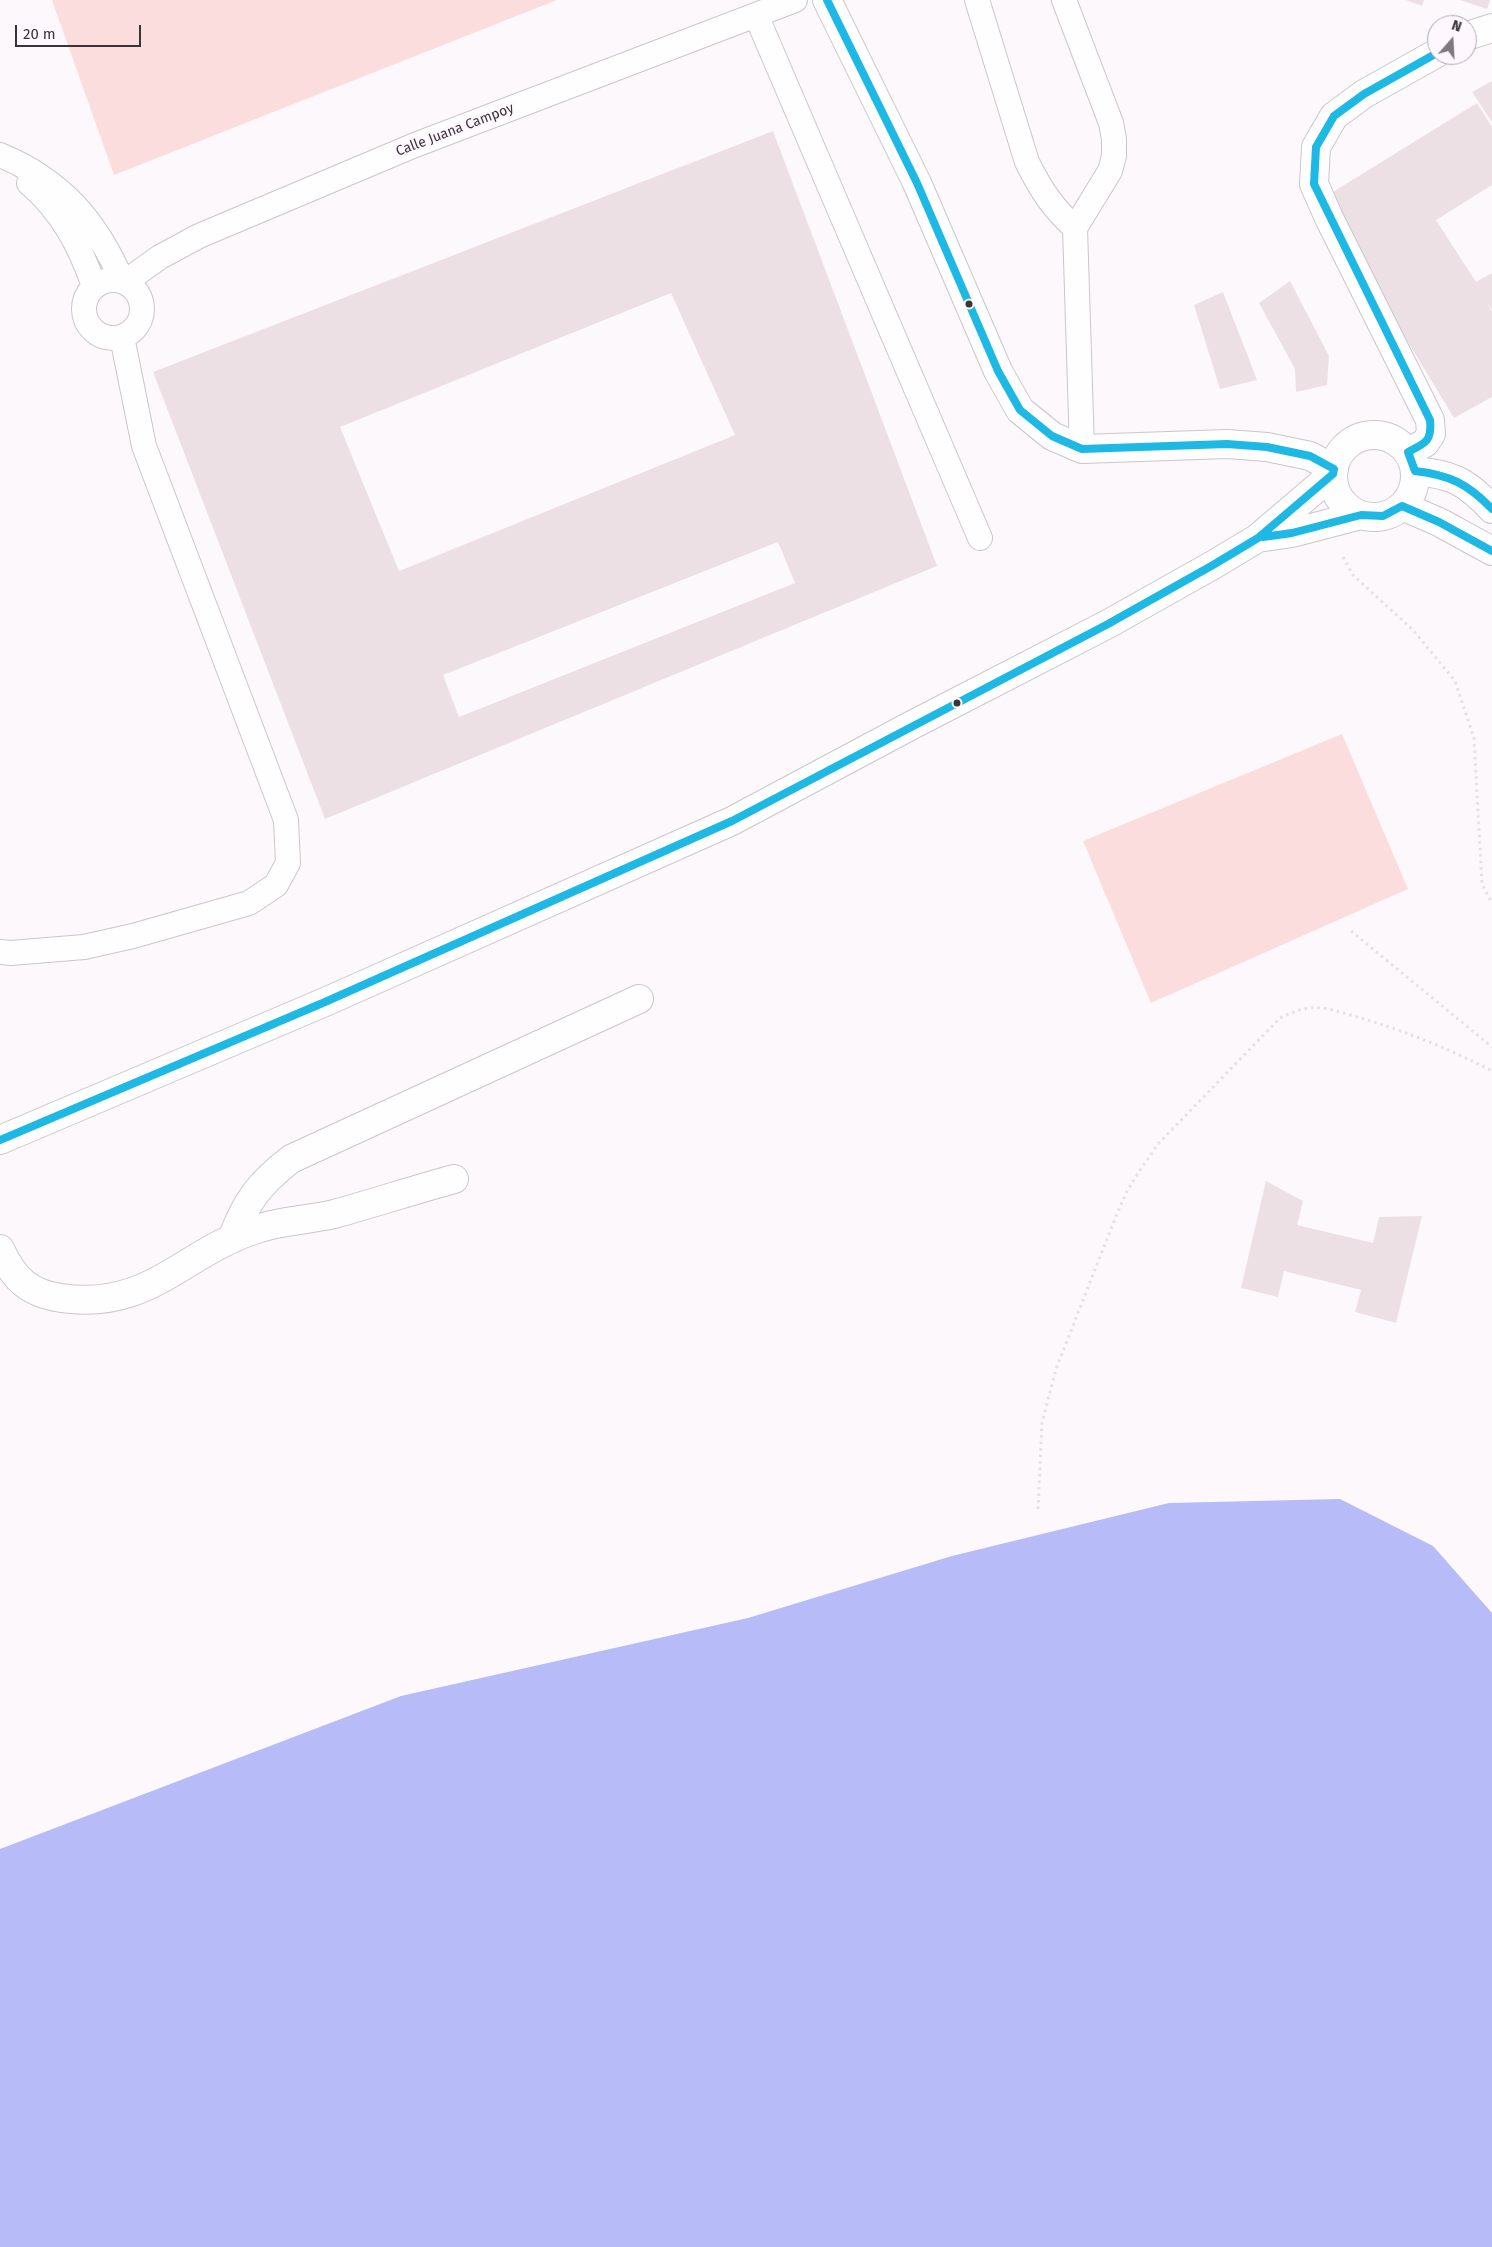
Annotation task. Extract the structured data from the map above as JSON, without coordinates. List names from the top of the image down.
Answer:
{
  "streets": {
    "lane": ["Calle Juana Campoy"]
  },
  "scale_bar": "20 m",
  "north": "top"
}
